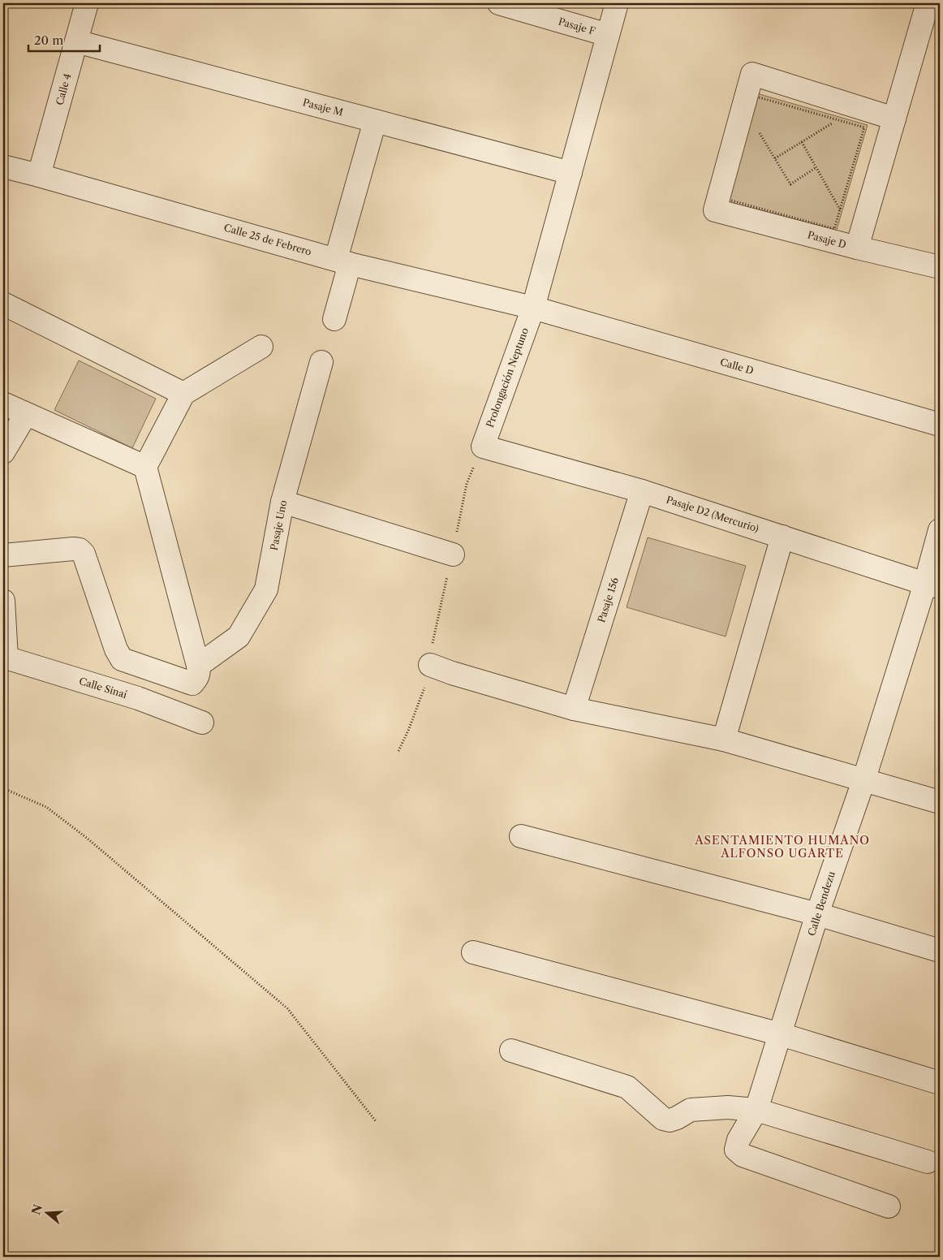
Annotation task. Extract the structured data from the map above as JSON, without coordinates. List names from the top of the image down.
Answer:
{
  "streets": {
    "street": [
      "Pasaje F",
      "Calle 4",
      "Pasaje M",
      "Calle 25 de Febrero",
      "Pasaje D",
      "Calle D",
      "Prolongación Neptuno",
      "Pasaje D2 (Mercurio)",
      "Pasaje Uno",
      "Pasaje 156",
      "Calle Sinaí",
      "Calle Bendezu"
    ]
  },
  "crossings": [
    ["Pasaje F", "Prolongación Neptuno"],
    ["Calle 4", "Pasaje M"],
    ["Calle 4", "Calle 25 de Febrero"],
    ["Pasaje M", "Prolongación Neptuno"],
    ["Calle 25 de Febrero", "Calle D"],
    ["Calle 25 de Febrero", "Prolongación Neptuno"],
    ["Calle D", "Prolongación Neptuno"],
    ["Prolongación Neptuno", "Pasaje D2 (Mercurio)"],
    ["Pasaje D2 (Mercurio)", "Pasaje 156"],
    ["Pasaje D2 (Mercurio)", "Calle Bendezu"]
  ],
  "districts": ["ASENTAMIENTO HUMANO ALFONSO UGARTE"],
  "scale_bar": "20 m",
  "north": "left"
}
